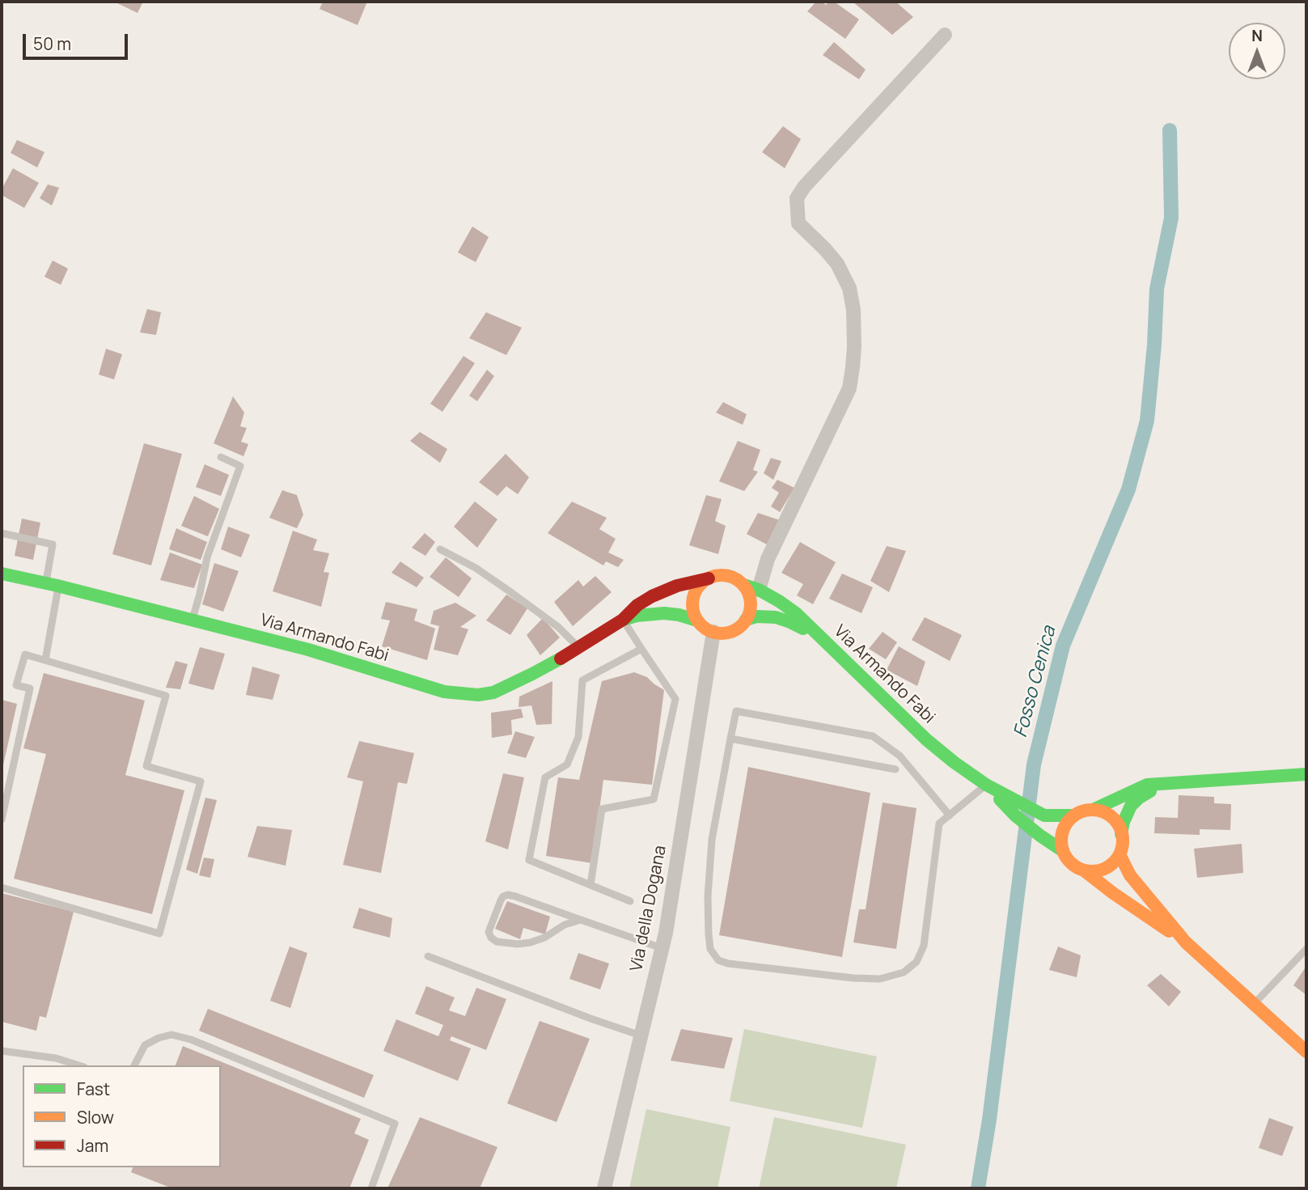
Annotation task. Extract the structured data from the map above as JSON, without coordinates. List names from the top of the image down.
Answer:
{
  "streets": {
    "street": ["Via Armando Fabi", "Via della Dogana"]
  },
  "crossings": [
    ["Via Armando Fabi", "Via della Dogana"]
  ],
  "water": ["Fosso Cenica"],
  "legend": ["Fast", "Slow", "Jam"],
  "scale_bar": "50 m",
  "north": "top"
}
